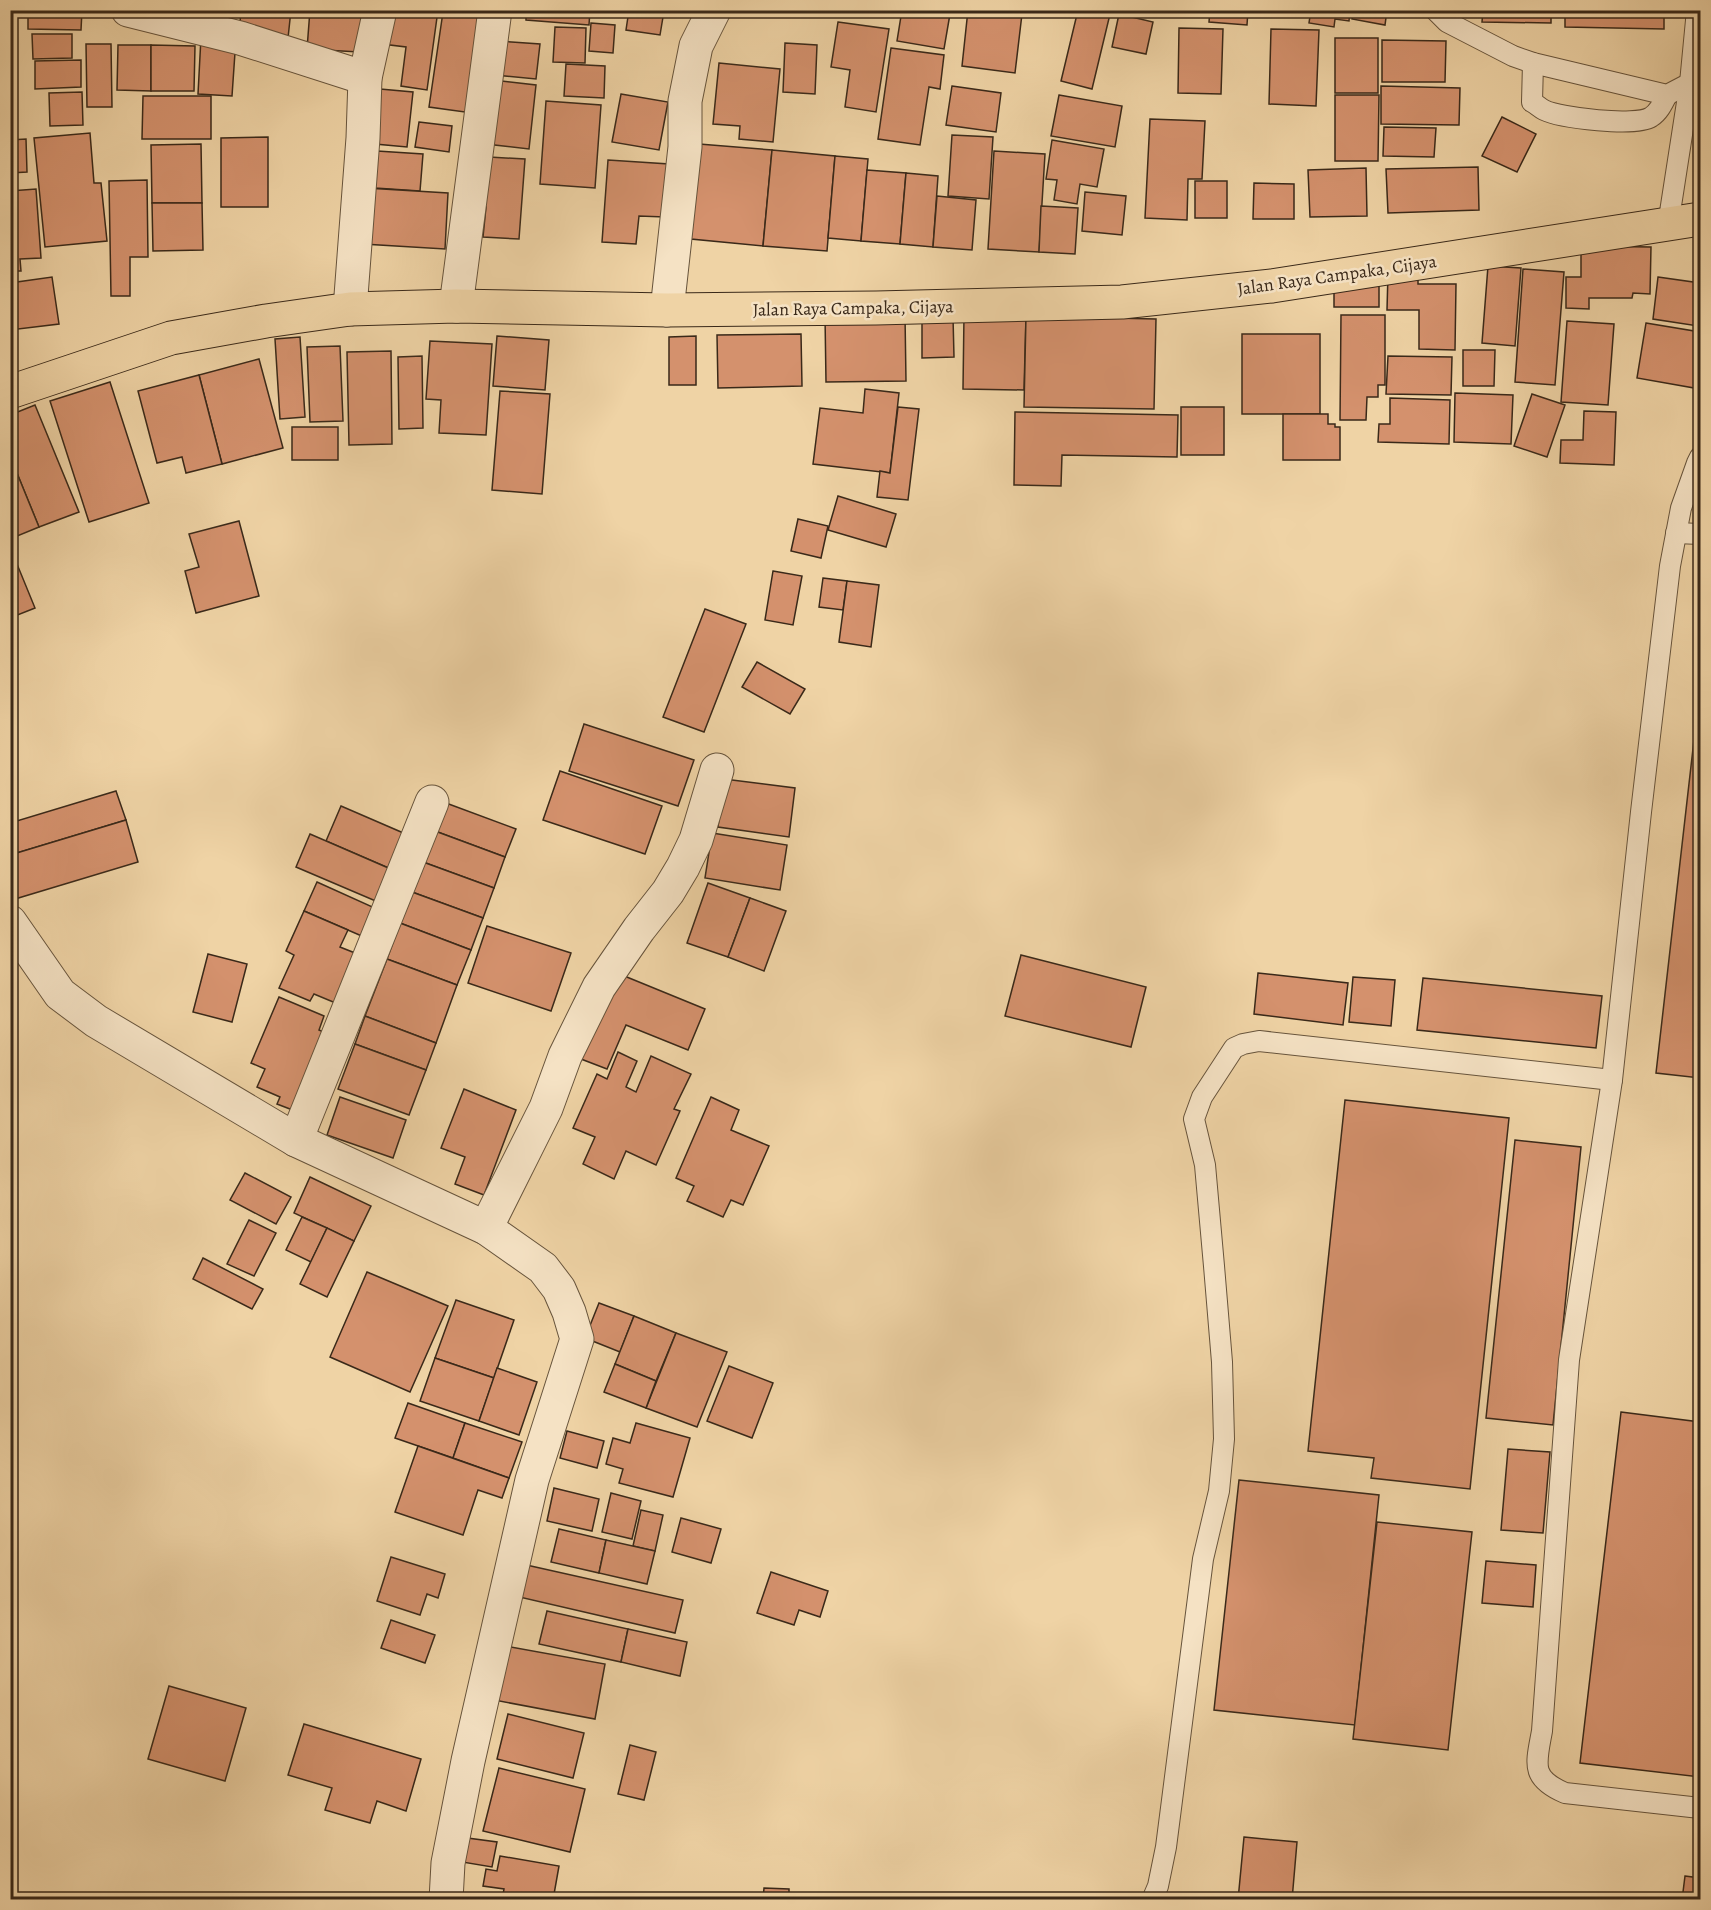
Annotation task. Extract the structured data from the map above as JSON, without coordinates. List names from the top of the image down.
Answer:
{
  "streets": {
    "main road": ["Jalan Raya Campaka, Cijaya"]
  }
}
